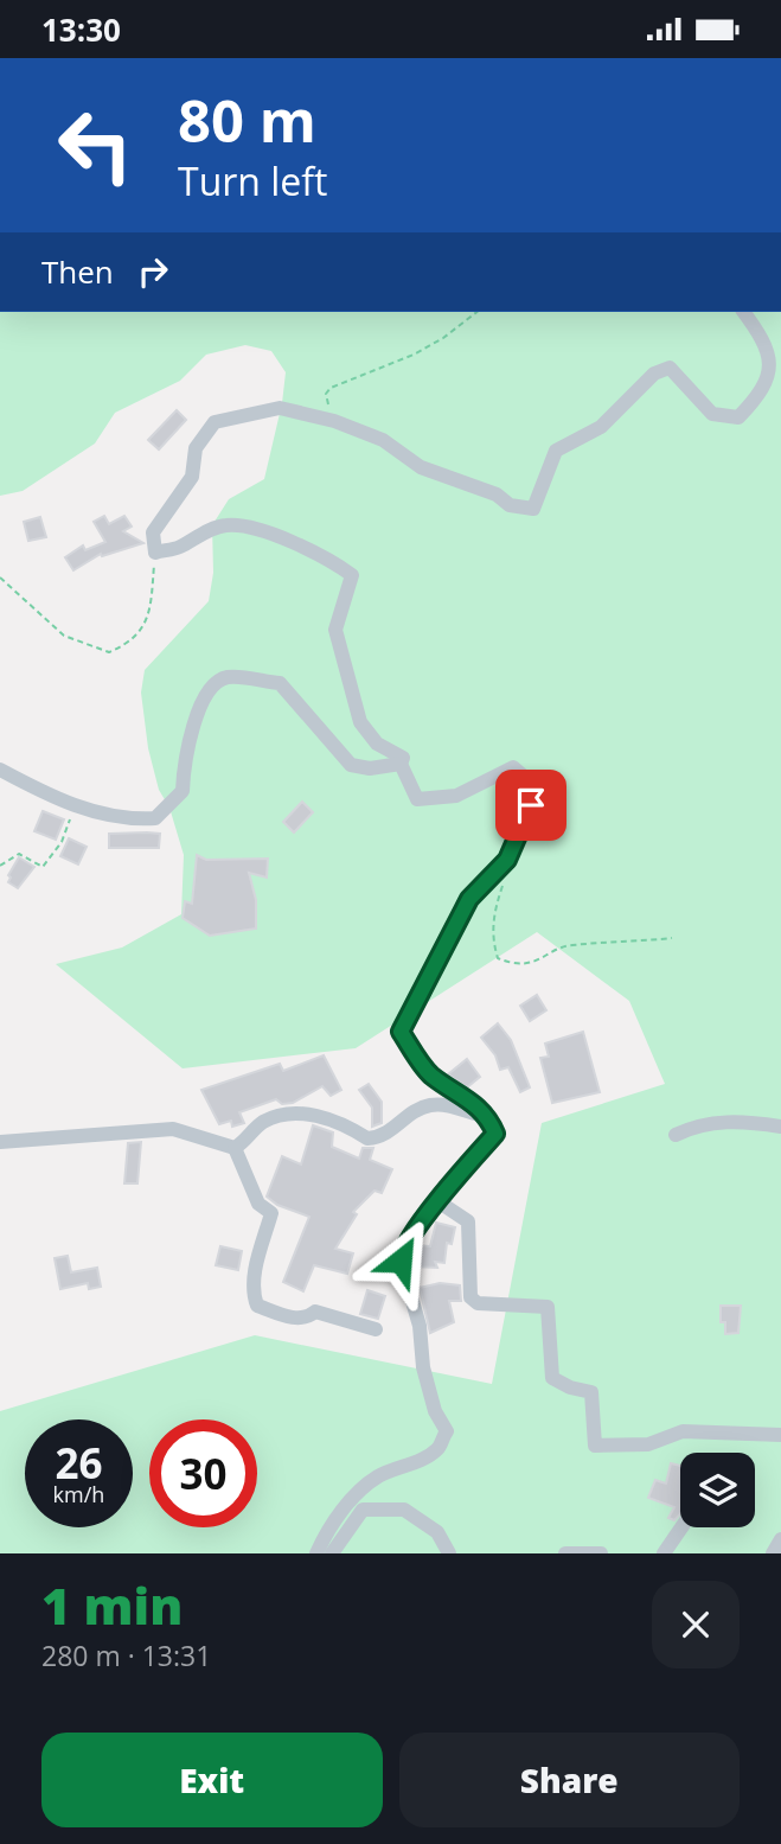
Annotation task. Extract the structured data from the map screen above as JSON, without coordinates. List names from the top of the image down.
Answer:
{
  "page": {
    "status": "13:30",
    "turn": ["80 m", "Turn left"],
    "then": "Then",
    "speed": "26 km/h",
    "limit": "30",
    "heading": ["1 min", "280 m · 13:31"],
    "buttons": ["Exit", "Share"]
  }
}
